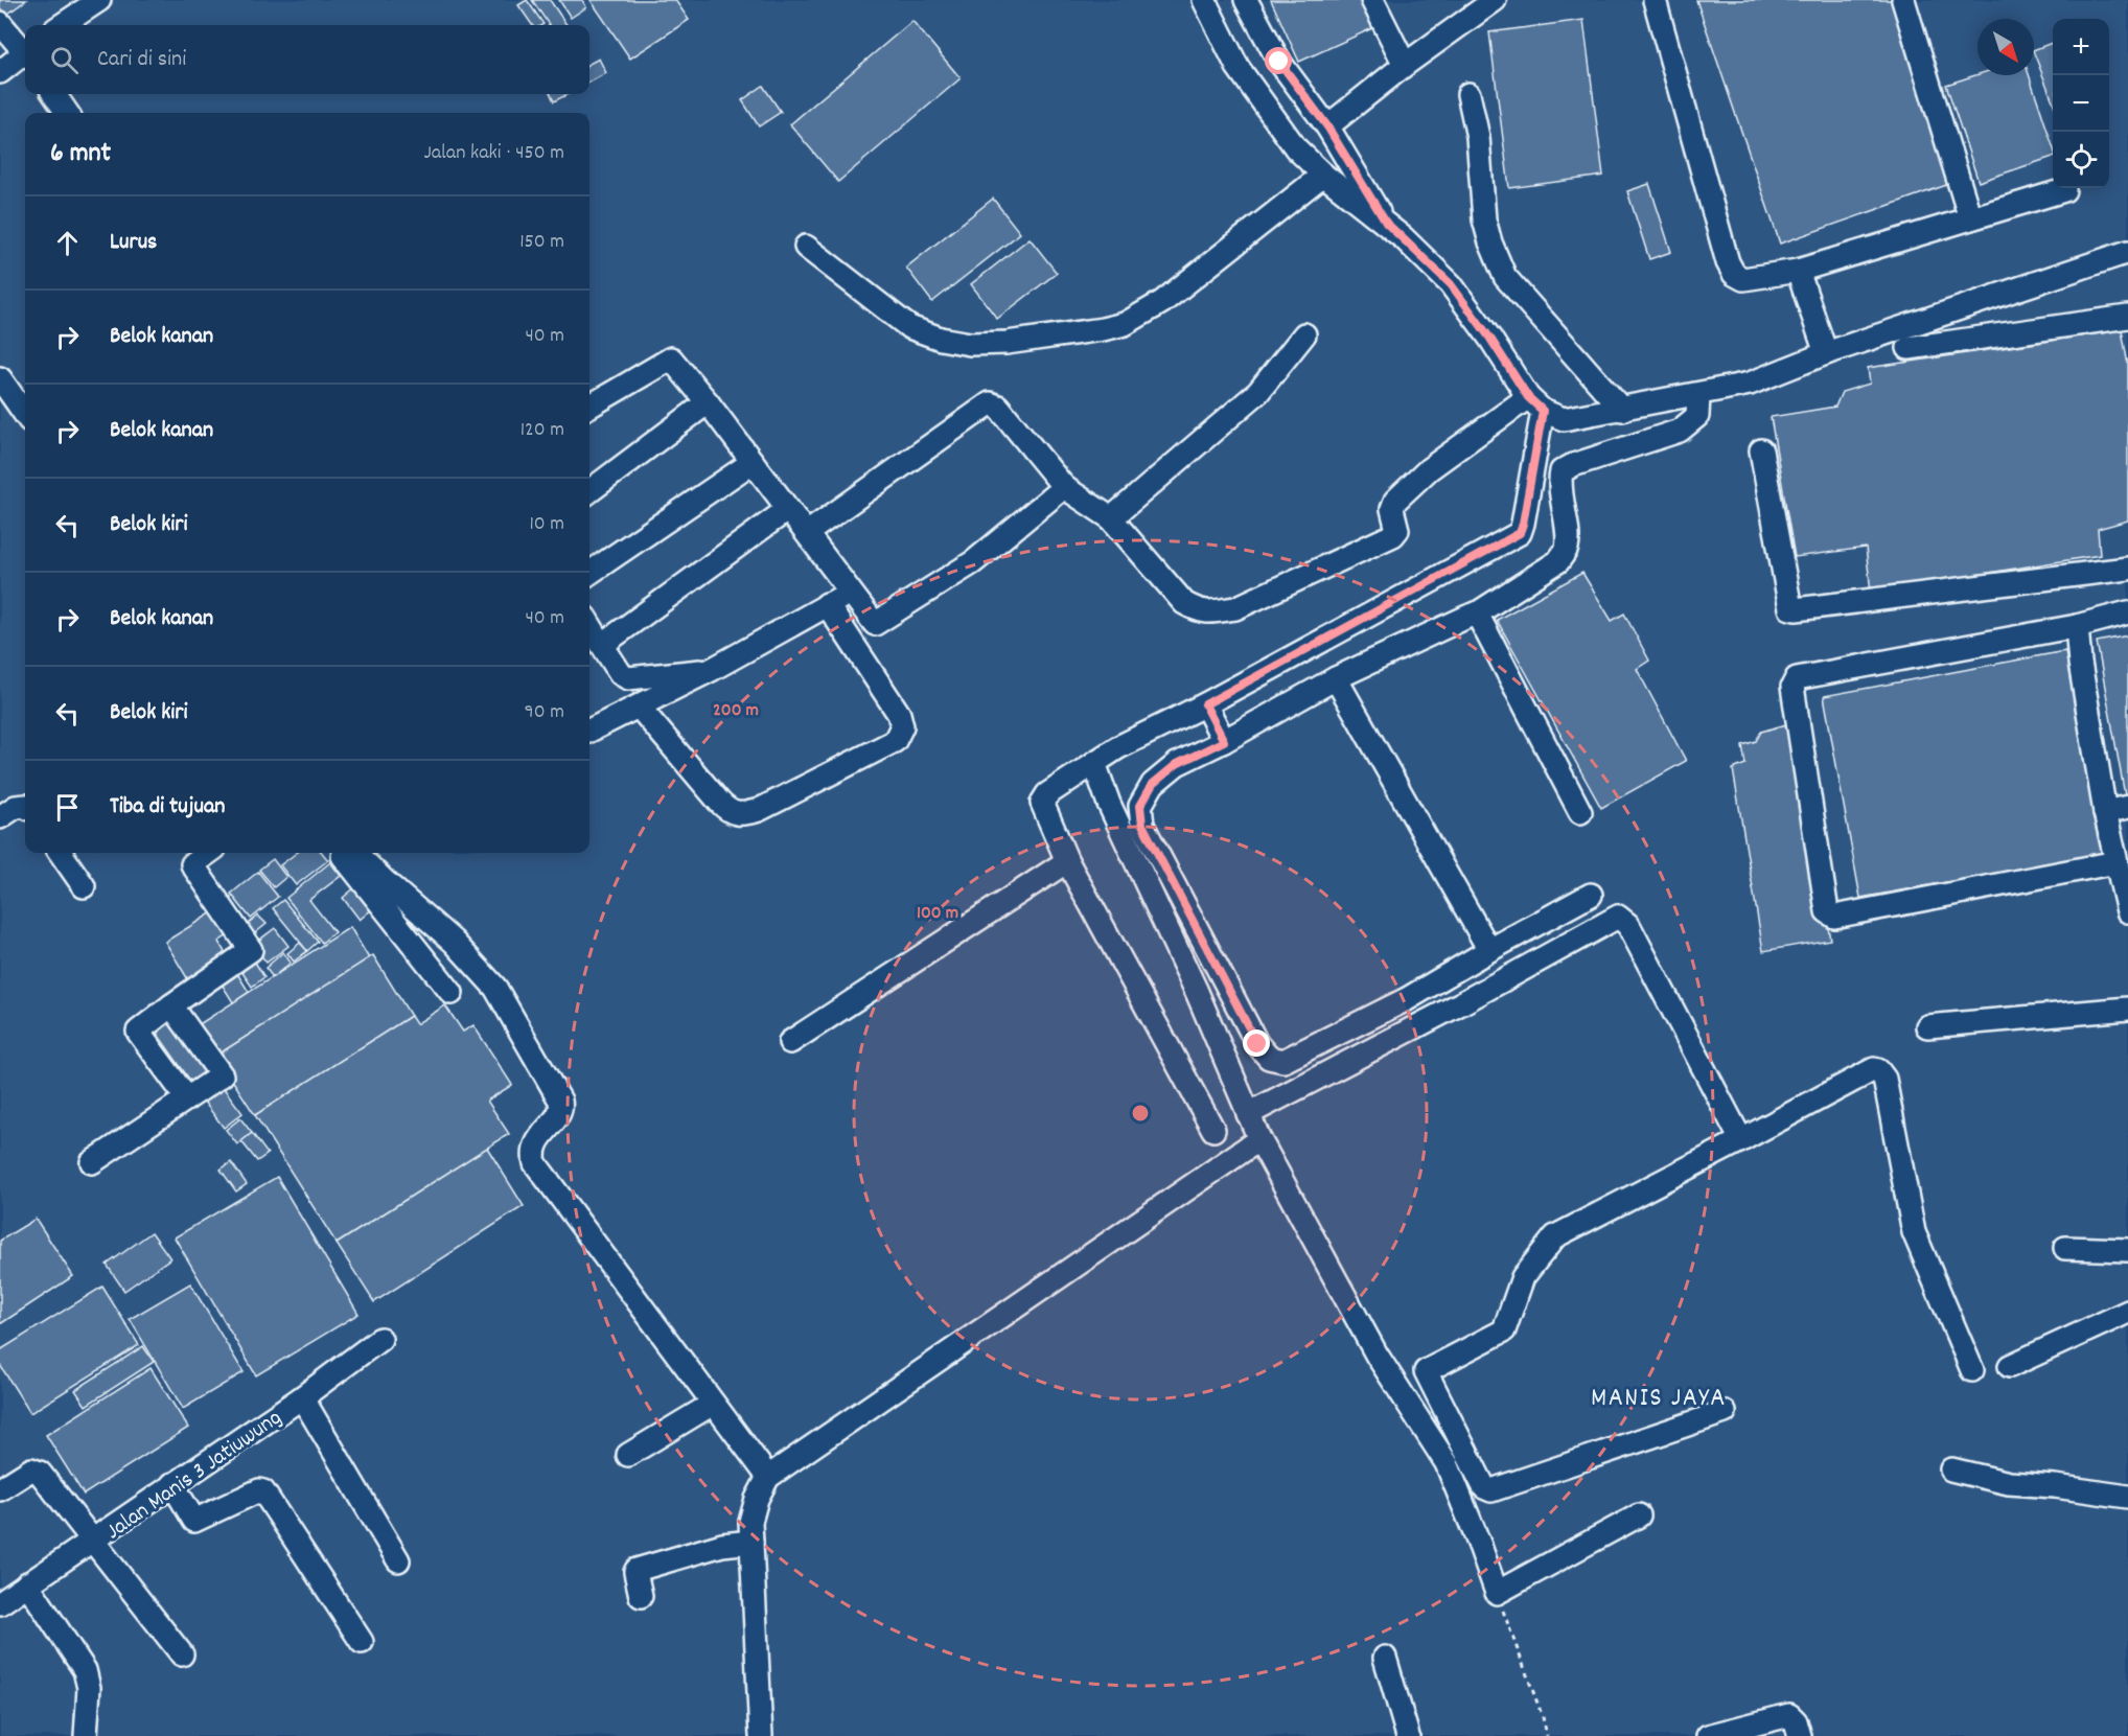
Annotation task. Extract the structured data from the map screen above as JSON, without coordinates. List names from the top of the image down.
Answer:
{
  "streets": {
    "street": ["Jalan Manis 3 Jatiuwung"]
  },
  "districts": ["MANIS JAYA"],
  "north": "bottom right",
  "page": {
    "map_buttons": ["+", "−"],
    "search": "Cari di sini",
    "heading": ["6 mnt", "Jalan kaki · 450 m"],
    "list": [
      ["Lurus", "150 m"],
      ["Belok kanan", "40 m"],
      ["Belok kanan", "120 m"],
      ["Belok kiri", "10 m"],
      ["Belok kanan", "40 m"],
      ["Belok kiri", "90 m"],
      "Tiba di tujuan"
    ]
  },
  "rings": ["200 m", "100 m"]
}
